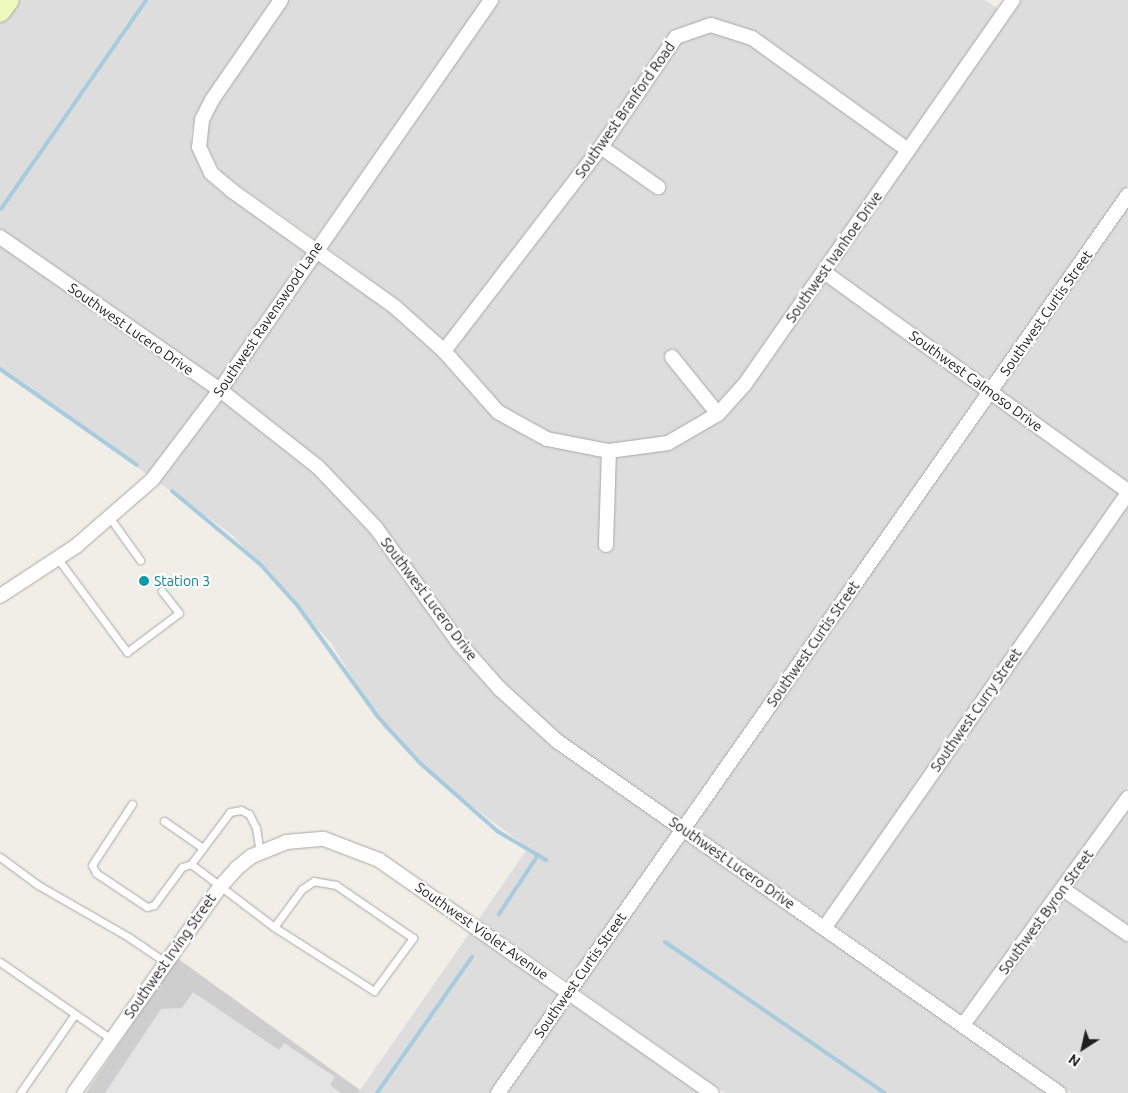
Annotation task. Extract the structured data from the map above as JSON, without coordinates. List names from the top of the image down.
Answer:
{
  "streets": {
    "street": [
      "Southwest Branford Road",
      "Southwest Ivanhoe Drive",
      "Southwest Curtis Street",
      "Southwest Ravenswood Lane",
      "Southwest Lucero Drive",
      "Southwest Calmoso Drive",
      "Southwest Curry Street",
      "Southwest Byron Street",
      "Southwest Violet Avenue",
      "Southwest Irving Street"
    ]
  },
  "crossings": [
    ["Southwest Branford Road", "Southwest Ivanhoe Drive"],
    ["Southwest Ivanhoe Drive", "Southwest Ravenswood Lane"],
    ["Southwest Ivanhoe Drive", "Southwest Calmoso Drive"],
    ["Southwest Curtis Street", "Southwest Lucero Drive"],
    ["Southwest Curtis Street", "Southwest Calmoso Drive"],
    ["Southwest Curtis Street", "Southwest Violet Avenue"],
    ["Southwest Ravenswood Lane", "Southwest Lucero Drive"],
    ["Southwest Lucero Drive", "Southwest Curry Street"],
    ["Southwest Lucero Drive", "Southwest Byron Street"],
    ["Southwest Calmoso Drive", "Southwest Curry Street"],
    ["Southwest Violet Avenue", "Southwest Irving Street"]
  ],
  "places": ["Station 3"],
  "north": "bottom left"
}
